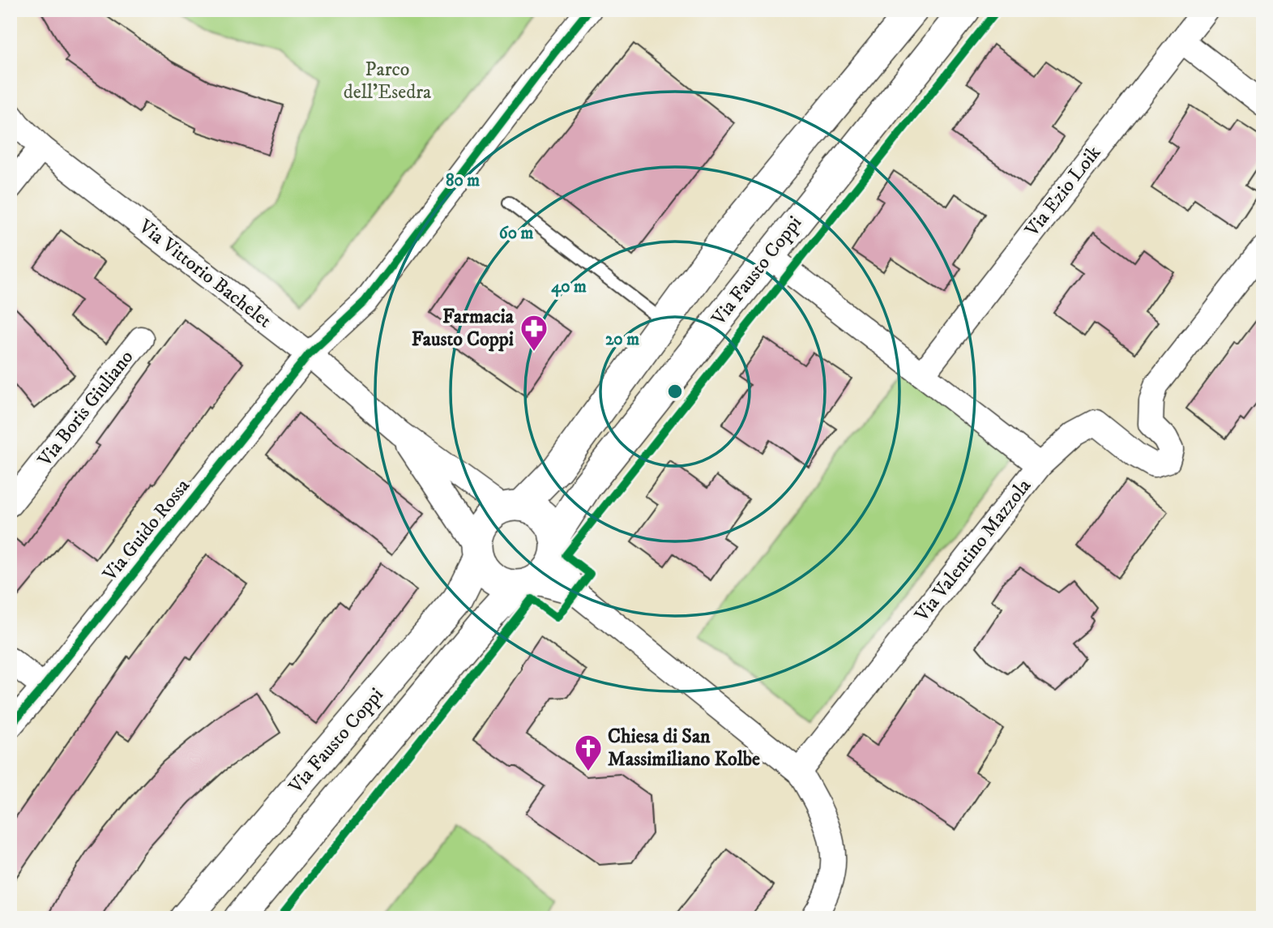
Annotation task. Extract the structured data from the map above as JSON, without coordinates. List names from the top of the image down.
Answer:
{
  "streets": {
    "street": [
      "Via Ezio Loik",
      "Via Fausto Coppi",
      "Via Vittorio Bachelet",
      "Via Boris Giuliano",
      "Via Guido Rossa",
      "Via Valentino Mazzola"
    ]
  },
  "crossings": [
    ["Via Ezio Loik", "Via Valentino Mazzola"],
    ["Via Fausto Coppi", "Via Vittorio Bachelet"],
    ["Via Fausto Coppi", "Via Valentino Mazzola"],
    ["Via Vittorio Bachelet", "Via Guido Rossa"]
  ],
  "parks": ["Parco dell'Esedra"],
  "places": {
    "pharmacy": ["Farmacia Fausto Coppi"],
    "church": ["Chiesa di San Massimiliano Kolbe"]
  },
  "rings": [
    "80 m",
    "60 m",
    "40 m",
    "20 m"
  ]
}
